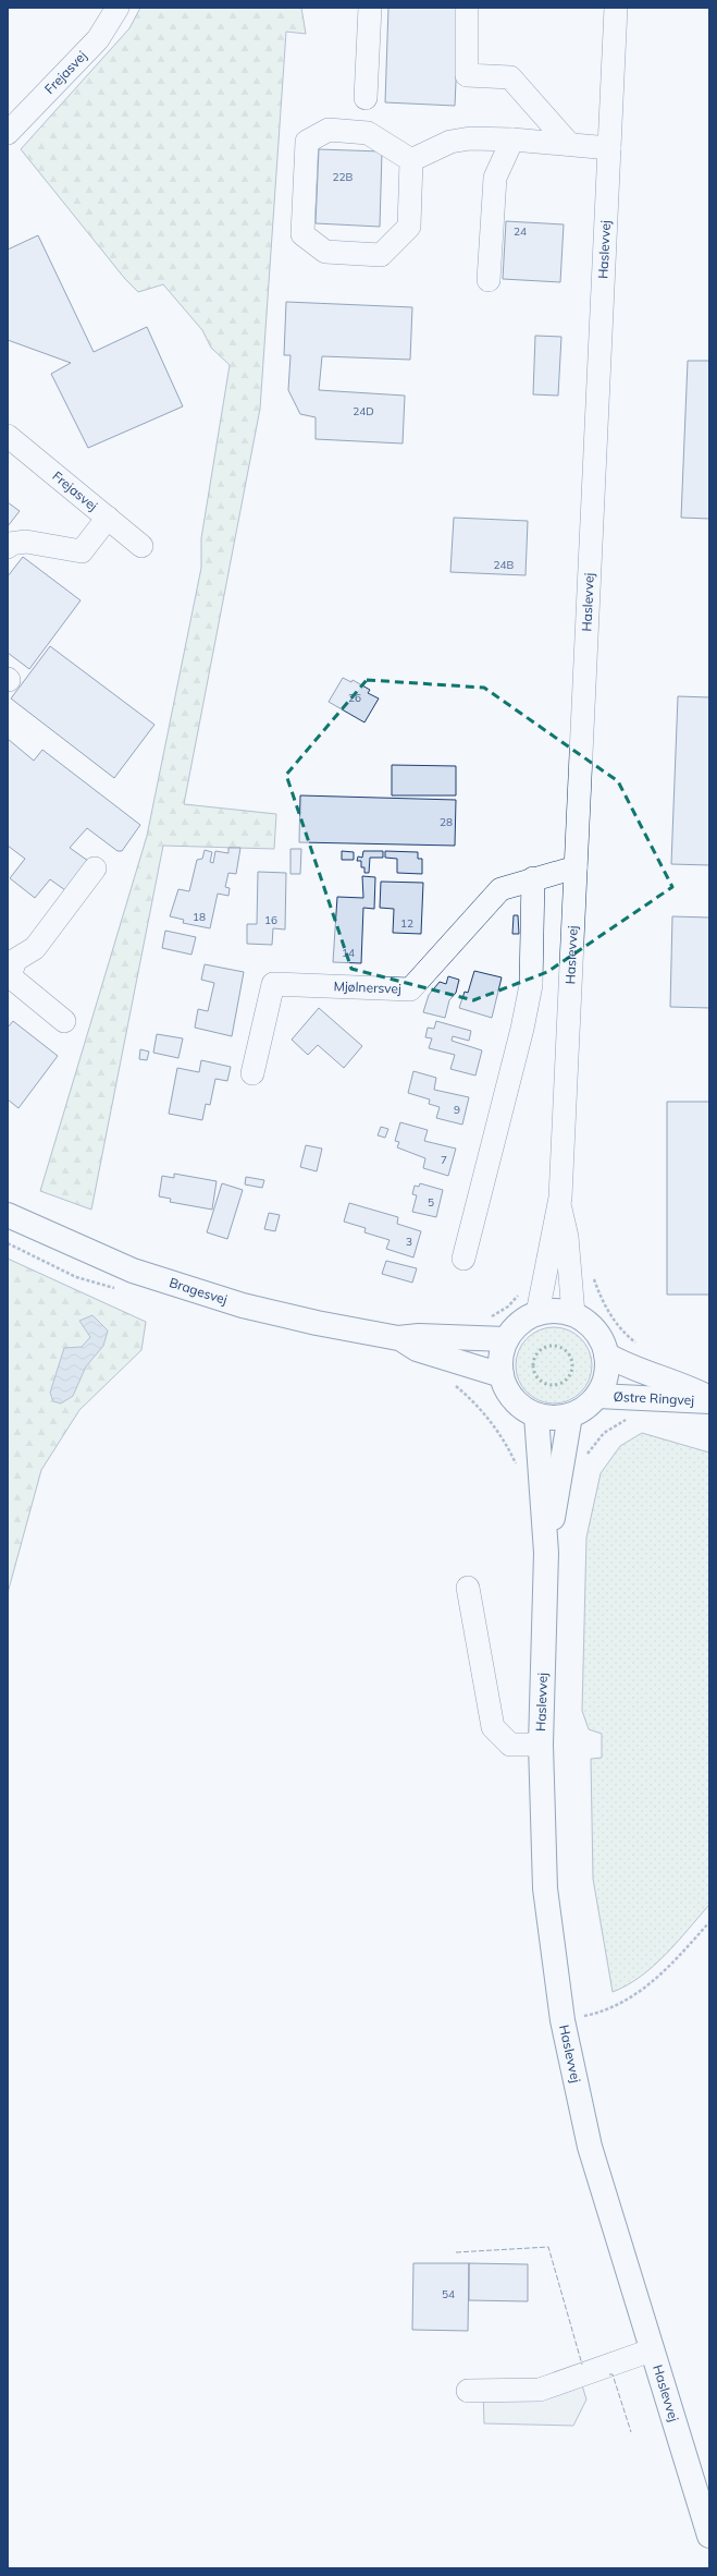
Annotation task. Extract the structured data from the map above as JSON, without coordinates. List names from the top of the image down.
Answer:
{
  "streets": {
    "main road": ["Haslevvej", "Bragesvej", "Østre Ringvej"],
    "street": ["Frejasvej", "Mjølnersvej"]
  },
  "crossings": [
    ["Haslevvej", "Mjølnersvej"],
    ["Haslevvej", "Bragesvej"],
    ["Haslevvej", "Østre Ringvej"],
    ["Bragesvej", "Østre Ringvej"]
  ],
  "house_numbers": [
    "22B",
    "24",
    "24D",
    "24B",
    "26",
    "28",
    "18",
    "16",
    "12",
    "14",
    "9",
    "7",
    "5",
    "3",
    "54"
  ]
}
